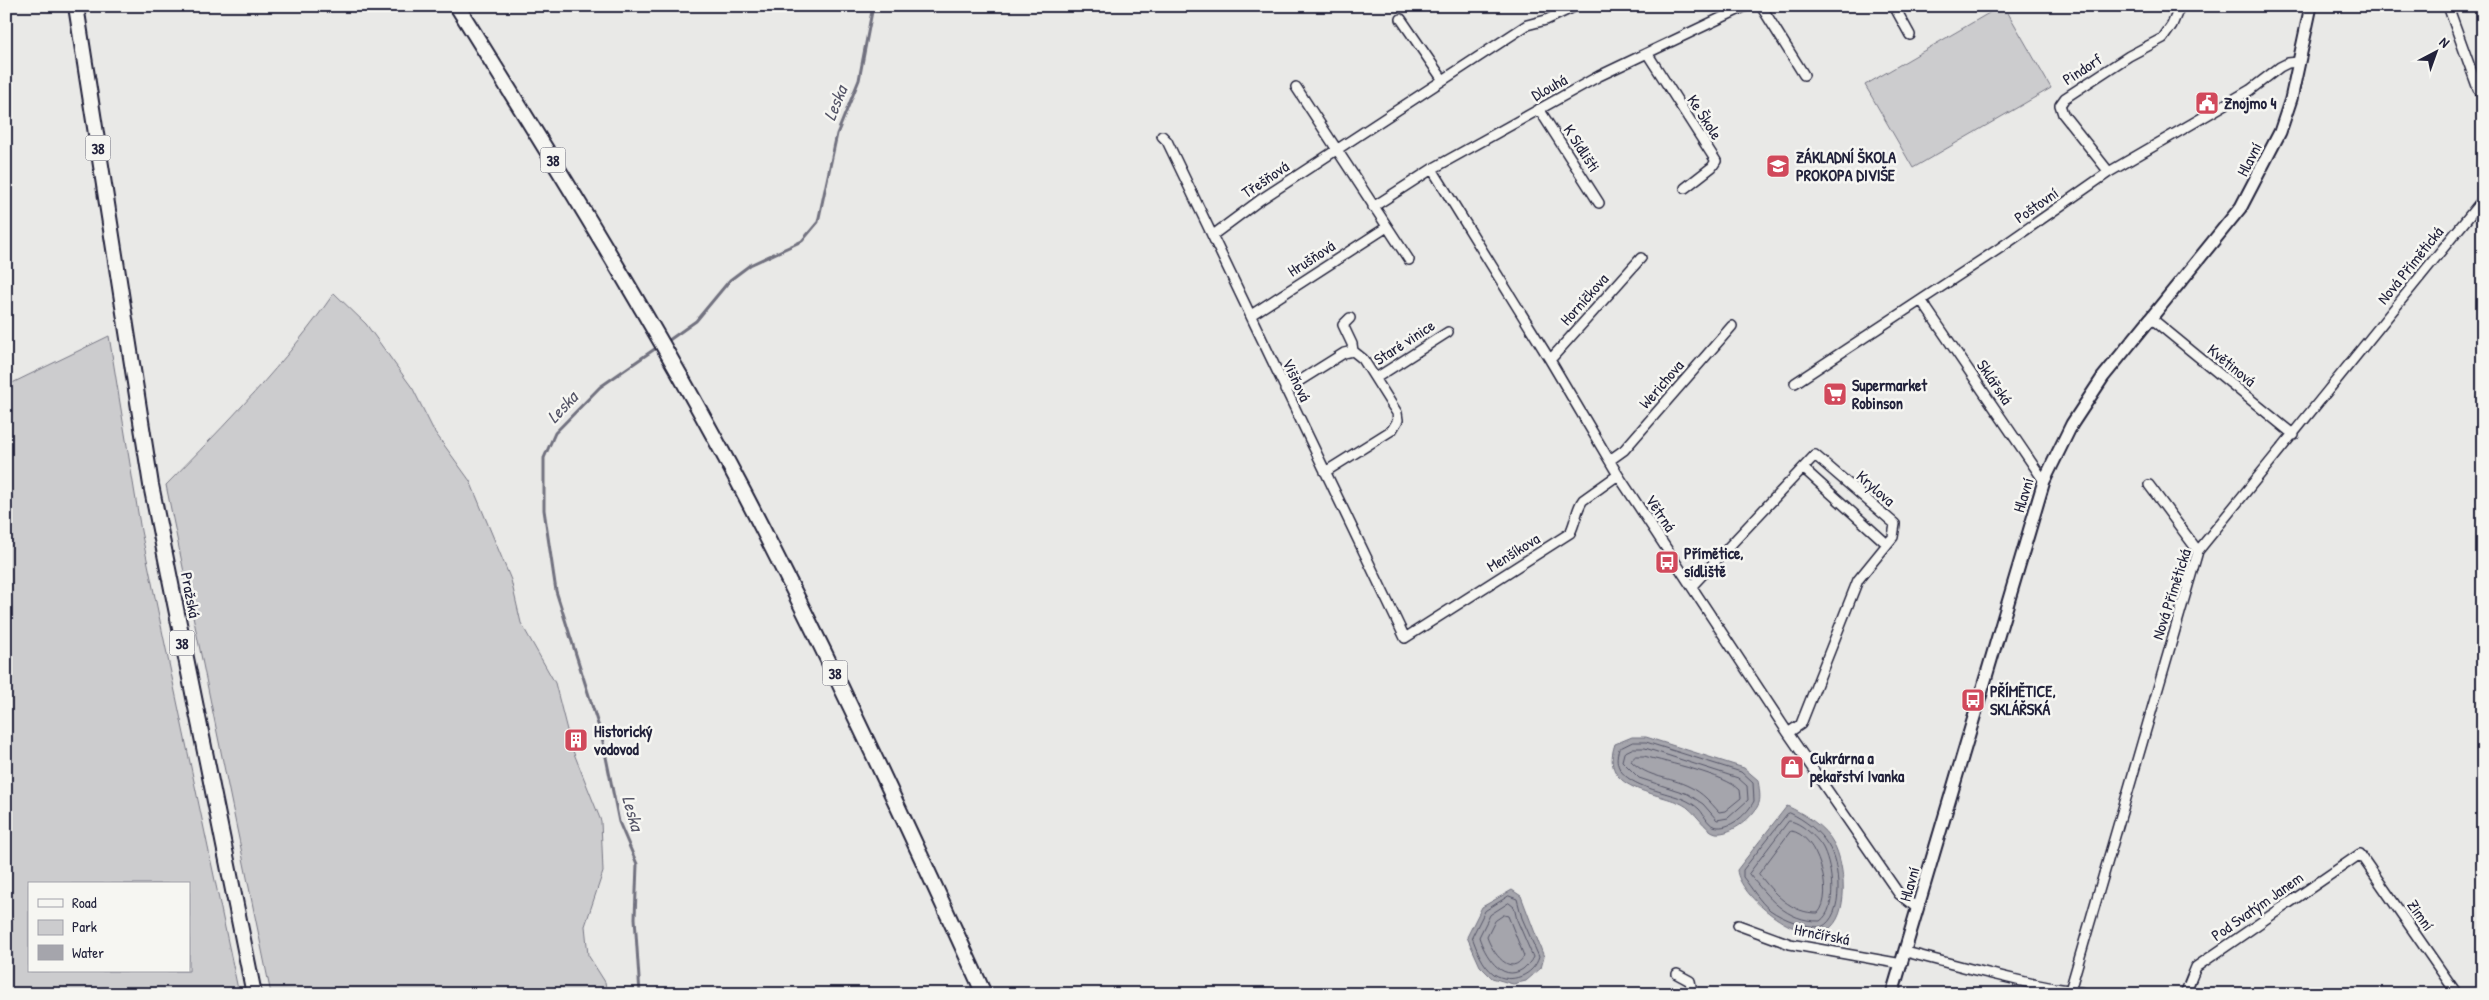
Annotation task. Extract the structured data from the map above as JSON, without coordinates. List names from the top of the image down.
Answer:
{
  "streets": {
    "main road": ["38", "Hlavní", "Pražská"],
    "street": [
      "Pindorf",
      "Dlouhá",
      "Ke Škole",
      "K Sídlišti",
      "Třešňová",
      "Poštovní",
      "Hrušňová",
      "Nová Přímětická",
      "Horníčkova",
      "Staré vinice",
      "Květinová",
      "Višňová",
      "Sklářská",
      "Werichova",
      "Krylova",
      "Větrná",
      "Menšíkova",
      "Pod Svatým Janem",
      "Zimní",
      "Hrnčířská"
    ]
  },
  "crossings": [
    ["Pindorf", "Poštovní"],
    ["Dlouhá", "Ke Škole"],
    ["Dlouhá", "K Sídlišti"],
    ["Dlouhá", "Větrná"],
    ["Hlavní", "Poštovní"],
    ["Hlavní", "Květinová"],
    ["Hlavní", "Sklářská"],
    ["Hlavní", "Větrná"],
    ["Hlavní", "Hrnčířská"],
    ["Třešňová", "Višňová"],
    ["Poštovní", "Sklářská"],
    ["Hrušňová", "Višňová"],
    ["Nová Přímětická", "Květinová"],
    ["Horníčkova", "Větrná"],
    ["Staré vinice", "Višňová"],
    ["Višňová", "Menšíkova"],
    ["Werichova", "Větrná"],
    ["Krylova", "Větrná"],
    ["Větrná", "Menšíkova"],
    ["Pod Svatým Janem", "Zimní"]
  ],
  "water": ["Leska"],
  "places": {
    "public building": ["Znojmo 4"],
    "school or university": ["ZÁKLADNÍ ŠKOLA PROKOPA DIVIŠE"],
    "supermarket": ["Supermarket Robinson"],
    "bus stop": ["Přímětice, sídliště", "PŘÍMĚTICE, SKLÁŘSKÁ"],
    "building": ["Historický vodovod"],
    "shop": ["Cukrárna a pekařství Ivanka"]
  },
  "legend": ["Road", "Park", "Water"],
  "north": "top right"
}
